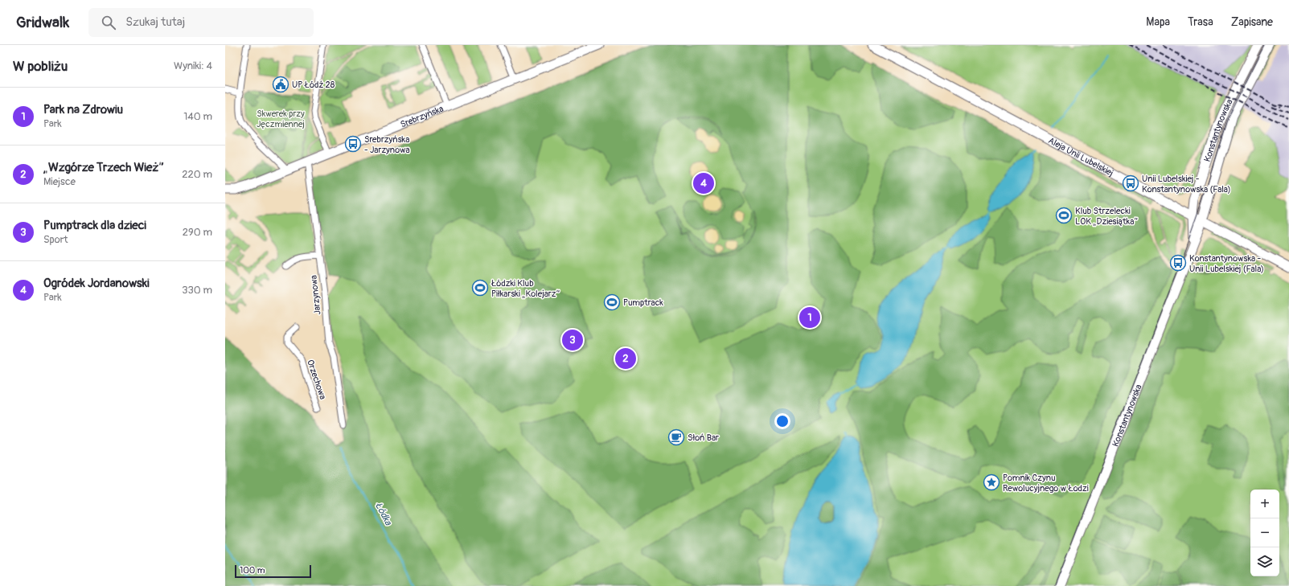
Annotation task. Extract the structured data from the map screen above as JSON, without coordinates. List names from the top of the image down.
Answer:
{
  "streets": {
    "street": [
      "Srebrzyńska",
      "Konstantynowska",
      "Aleja Unii Lubelskiej",
      "Jarzynowa",
      "Orzechowa"
    ]
  },
  "crossings": [
    ["Srebrzyńska", "Jarzynowa"],
    ["Konstantynowska", "Aleja Unii Lubelskiej"]
  ],
  "water": ["Łódka"],
  "parks": ["Skwerek przy Jęczmiennej"],
  "places": {
    "public building": ["UP Łódź 28"],
    "bus stop": ["Srebrzyńska - Jarzynowa", "Unii Lubelskiej - Konstantynowska (Fala)", "Konstantynowska - Unii Lubelskiej (Fala)"],
    "sports": ["Klub Strzelecki LOK „Dziesiątka”", "Łódzki Klub Piłkarski „Kolejarz”", "Pumptrack"],
    "cafe": ["Słoń Bar"],
    "place": ["Pomnik Czynu Rewolucyjnego w Łodzi"]
  },
  "scale_bar": "100 m",
  "page": {
    "header": "Gridwalk",
    "search": "Szukaj tutaj",
    "nav": ["Mapa", "Trasa", "Zapisane"],
    "heading": ["W pobliżu", "Wyniki: 4"],
    "list": [
      {
        "mark": "1",
        "name": "Park na Zdrowiu",
        "note": "Park",
        "value": "140 m"
      },
      {
        "mark": "2",
        "name": "„Wzgórze Trzech Wież”",
        "note": "Miejsce",
        "value": "220 m"
      },
      {
        "mark": "3",
        "name": "Pumptrack dla dzieci",
        "note": "Sport",
        "value": "290 m"
      },
      {
        "mark": "4",
        "name": "Ogródek Jordanowski",
        "note": "Park",
        "value": "330 m"
      }
    ],
    "pins": [
      "4",
      "1",
      "3",
      "2"
    ],
    "map_buttons": ["+", "−"],
    "scale": "100 m"
  }
}
